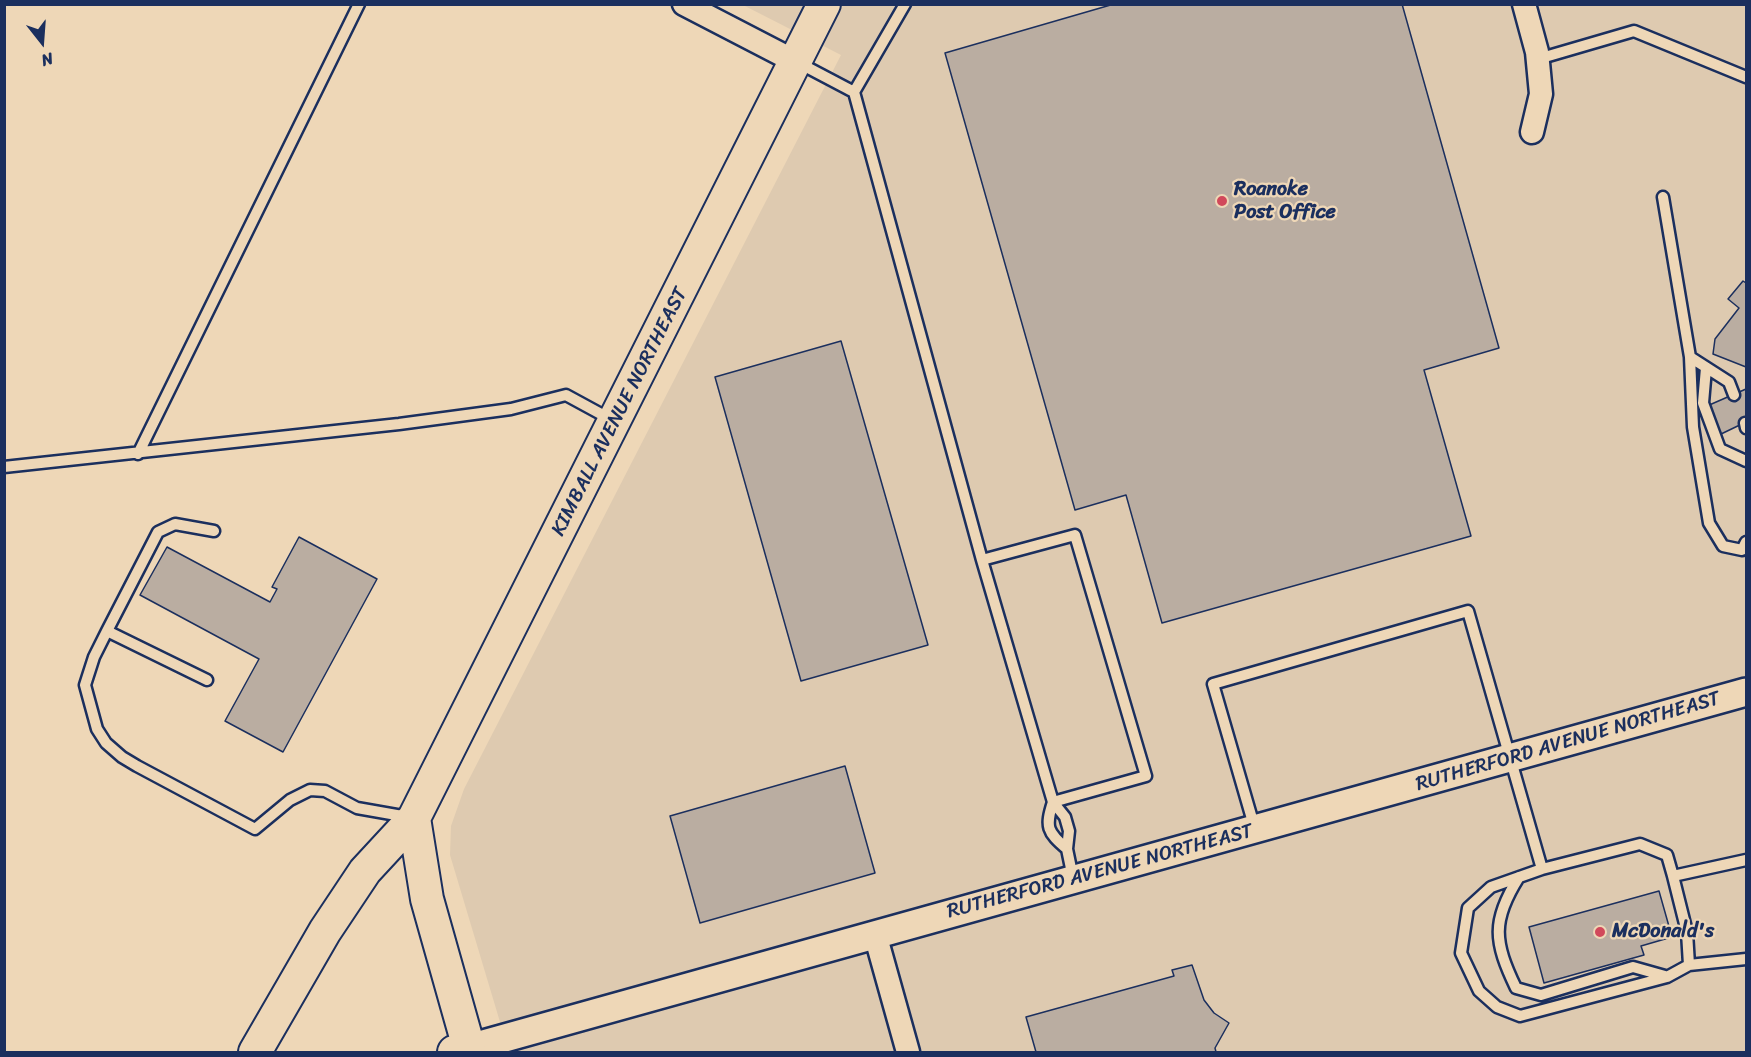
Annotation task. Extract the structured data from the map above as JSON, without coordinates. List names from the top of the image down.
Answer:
{
  "streets": {
    "main road": ["KIMBALL AVENUE NORTHEAST"],
    "street": ["RUTHERFORD AVENUE NORTHEAST"]
  },
  "places": ["Roanoke Post Office", "McDonald's"],
  "north": "bottom"
}
